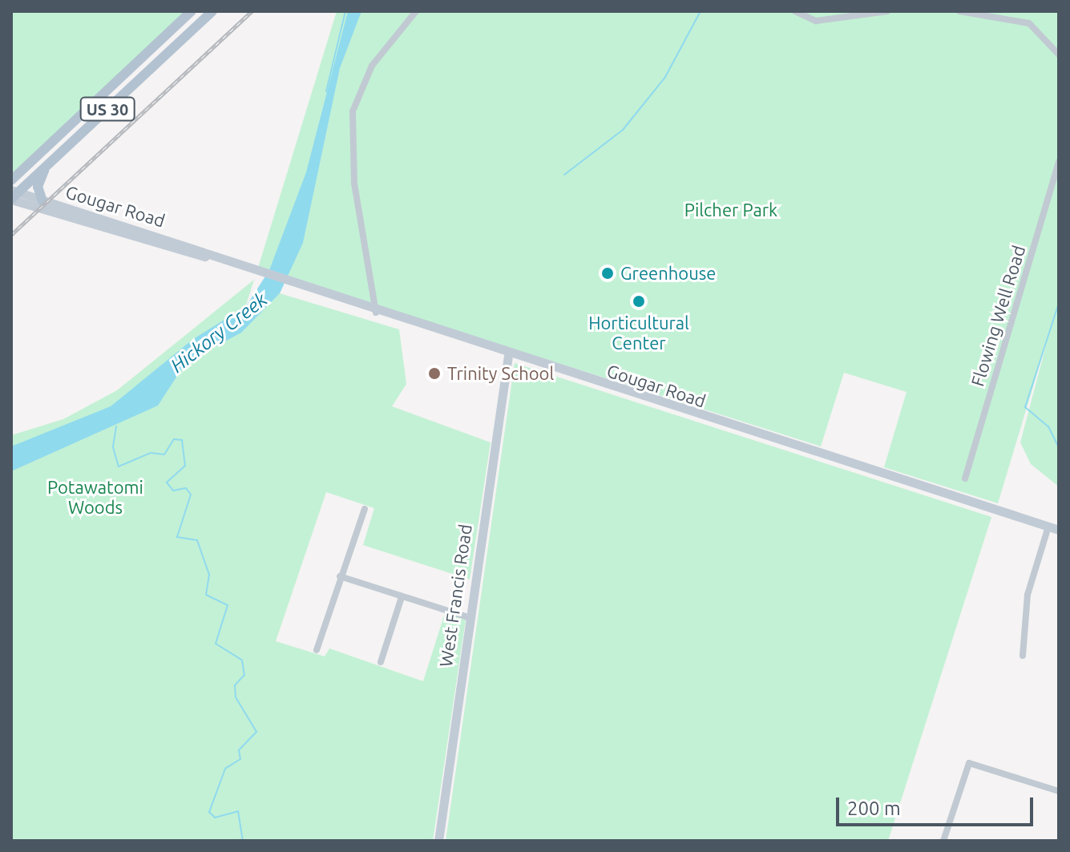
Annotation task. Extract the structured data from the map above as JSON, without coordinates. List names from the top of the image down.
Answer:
{
  "streets": {
    "main road": ["US 30"],
    "street": ["Gougar Road", "Flowing Well Road", "West Francis Road"]
  },
  "crossings": [
    ["US 30", "Gougar Road"],
    ["Gougar Road", "West Francis Road"]
  ],
  "water": ["Hickory Creek"],
  "parks": ["Pilcher Park", "Potawatomi Woods"],
  "places": ["Greenhouse", "Horticultural Center", "Trinity School"],
  "scale_bar": "200 m"
}
